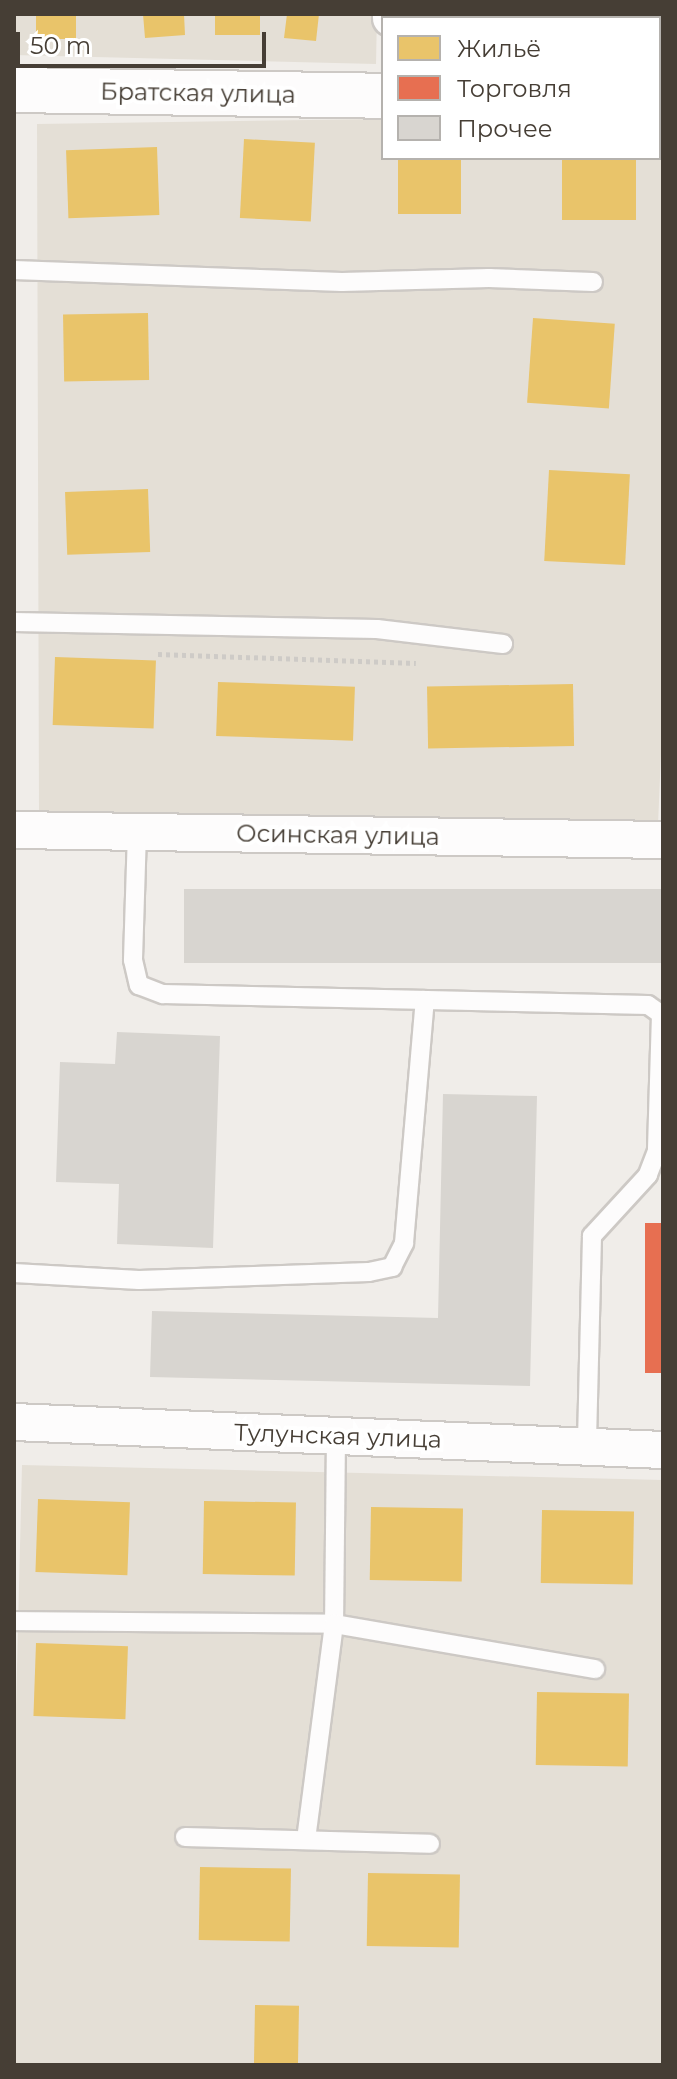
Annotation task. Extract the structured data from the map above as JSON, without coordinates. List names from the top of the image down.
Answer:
{
  "streets": {
    "street": ["Братская улица", "Осинская улица", "Тулунская улица"]
  },
  "legend": ["Жильё", "Торговля", "Прочее"],
  "scale_bar": "50 m"
}
